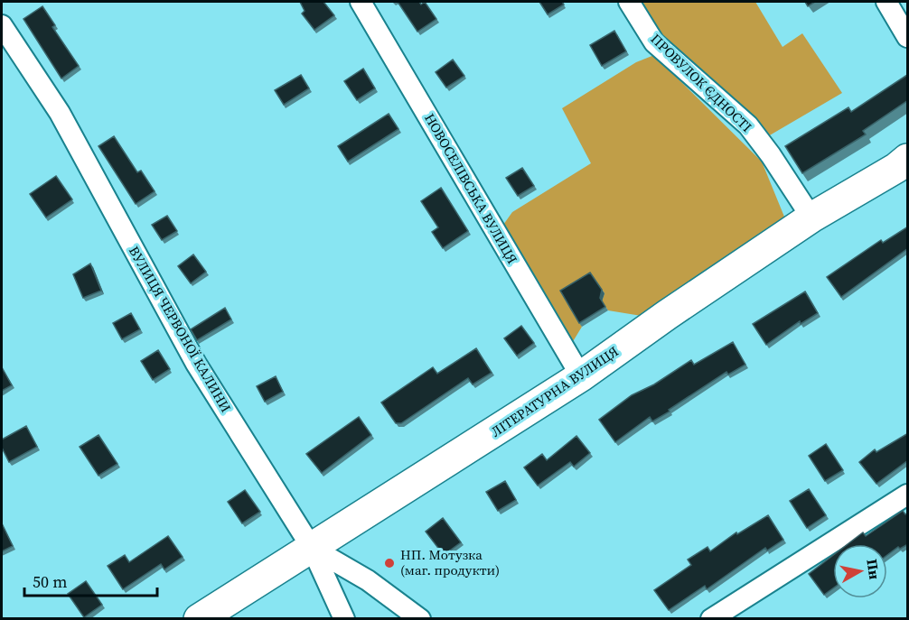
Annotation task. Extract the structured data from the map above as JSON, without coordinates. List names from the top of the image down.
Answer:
{
  "streets": {
    "street": [
      "ПРОВУЛОК ЄДНОСТІ",
      "НОВОСЕЛІВСЬКА ВУЛИЦЯ",
      "ВУЛИЦЯ ЧЕРВОНОЇ КАЛИНИ",
      "ЛІТЕРАТУРНА ВУЛИЦЯ"
    ]
  },
  "crossings": [
    ["ПРОВУЛОК ЄДНОСТІ", "ЛІТЕРАТУРНА ВУЛИЦЯ"],
    ["НОВОСЕЛІВСЬКА ВУЛИЦЯ", "ЛІТЕРАТУРНА ВУЛИЦЯ"],
    ["ВУЛИЦЯ ЧЕРВОНОЇ КАЛИНИ", "ЛІТЕРАТУРНА ВУЛИЦЯ"]
  ],
  "places": ["НП. Мотузка (маг. продукти)"],
  "scale_bar": "50 m",
  "north": "right"
}
